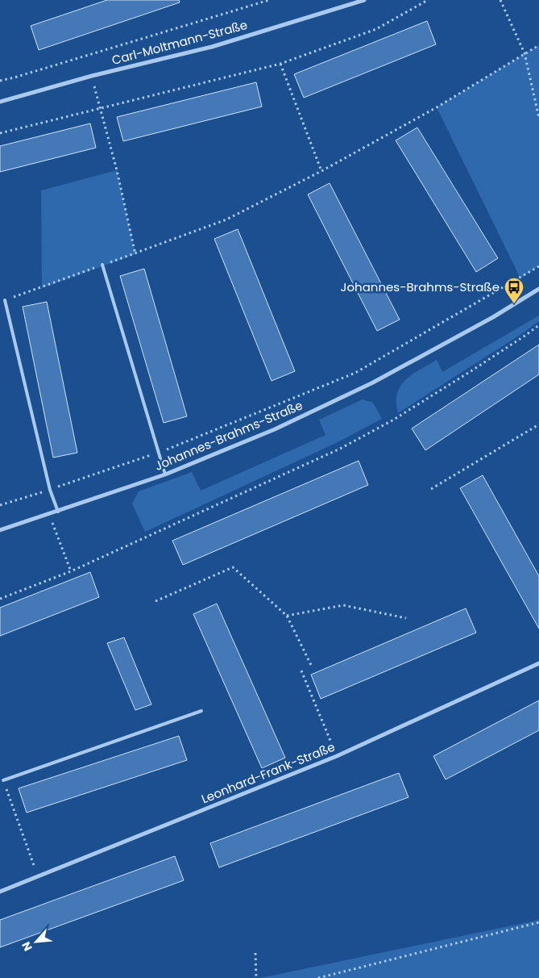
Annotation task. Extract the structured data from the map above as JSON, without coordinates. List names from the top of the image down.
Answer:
{
  "streets": {
    "street": ["Carl-Moltmann-Straße", "Johannes-Brahms-Straße", "Leonhard-Frank-Straße"]
  },
  "places": {
    "bus stop": ["Johannes-Brahms-Straße"]
  },
  "north": "bottom left"
}
